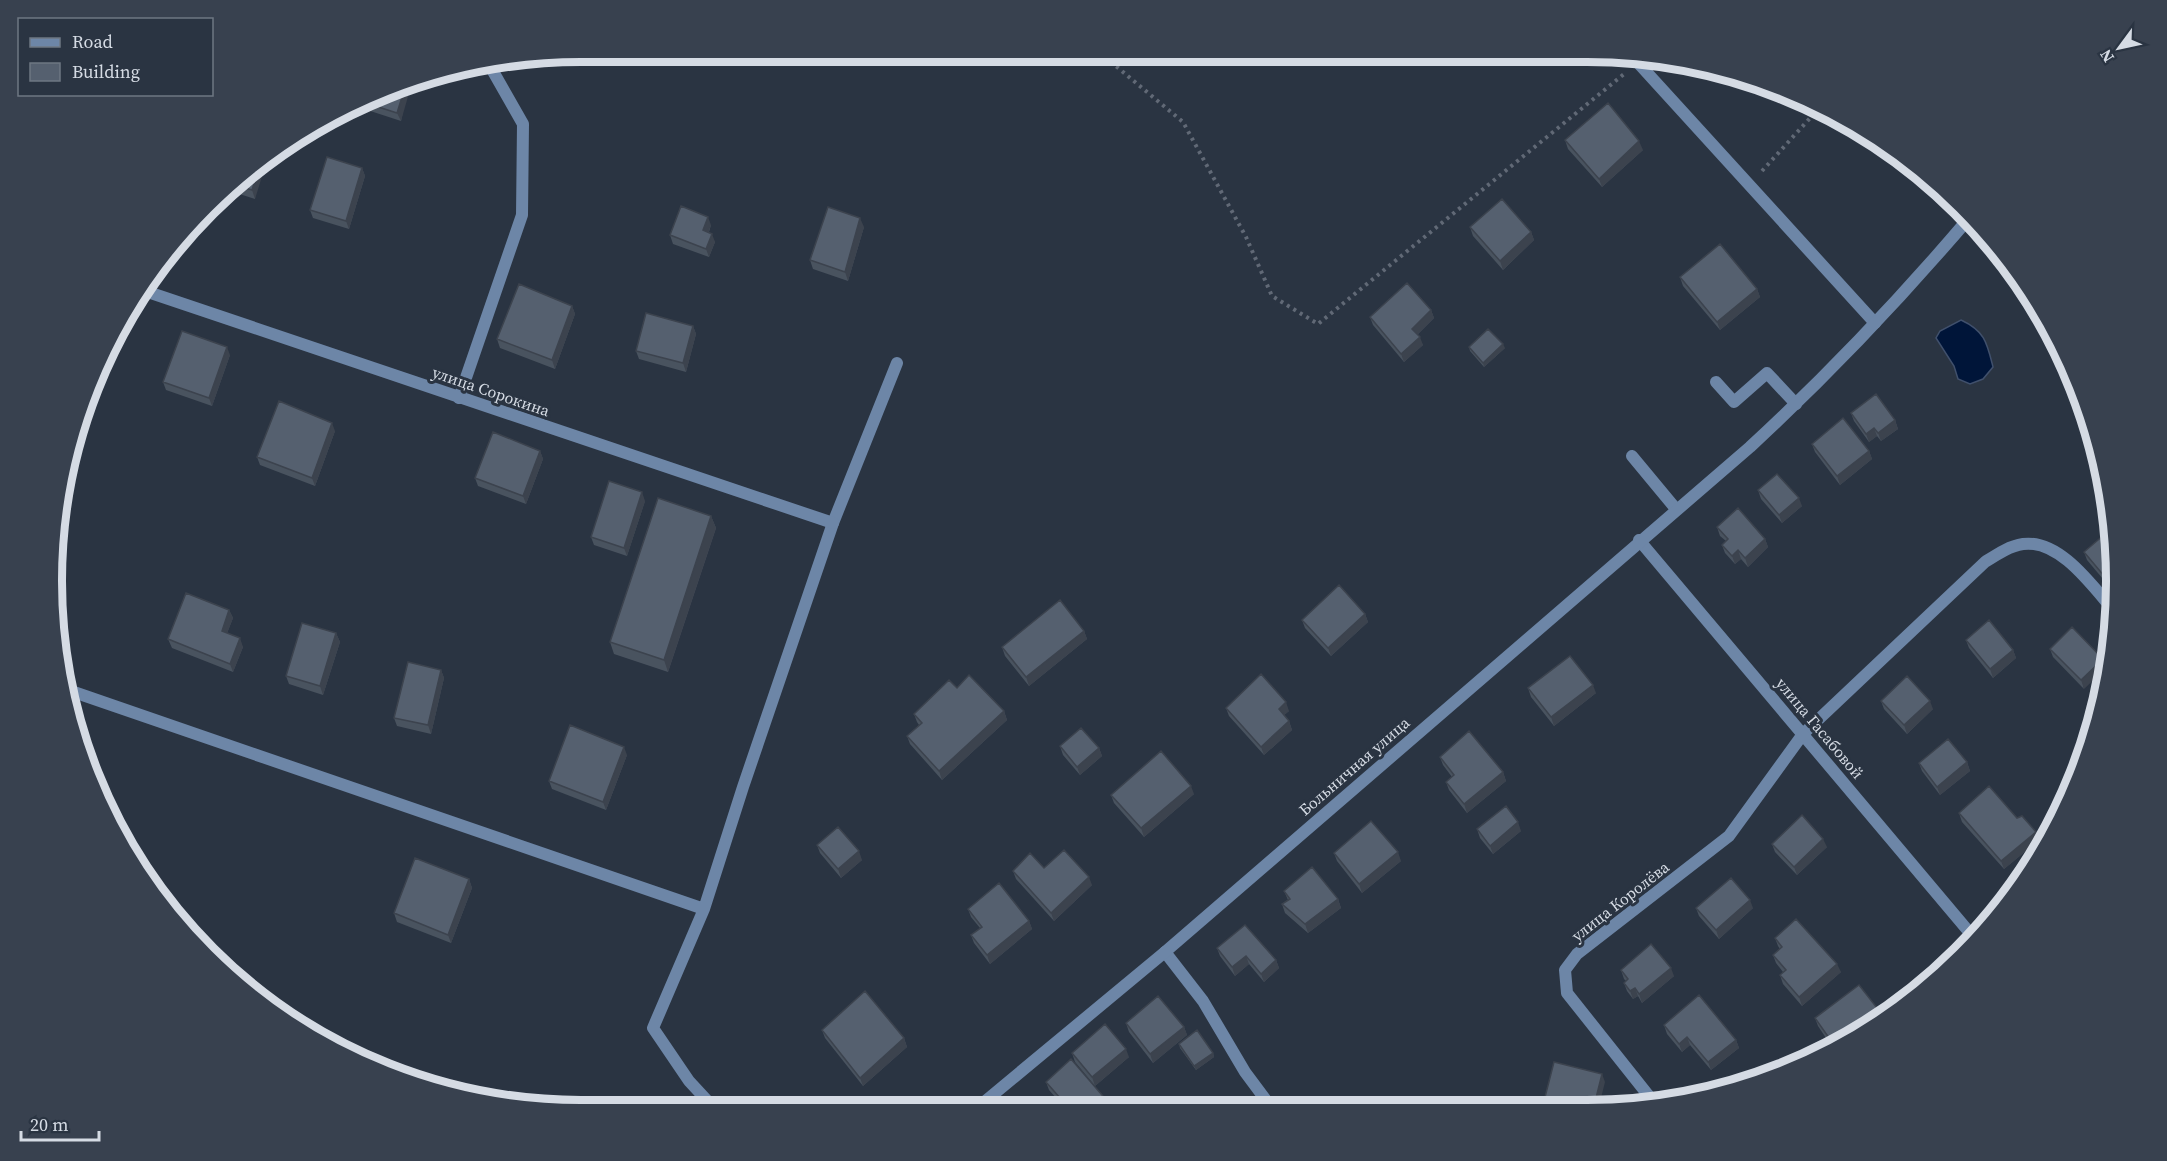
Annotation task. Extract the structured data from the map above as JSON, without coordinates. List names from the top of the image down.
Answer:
{
  "streets": {
    "street": [
      "улица Сорокина",
      "улица Гасабовой",
      "Больничная улица",
      "улица Королёва"
    ]
  },
  "crossings": [
    ["улица Гасабовой", "Больничная улица"],
    ["улица Гасабовой", "улица Королёва"]
  ],
  "legend": ["Road", "Building"],
  "scale_bar": "20 m",
  "north": "bottom left"
}
